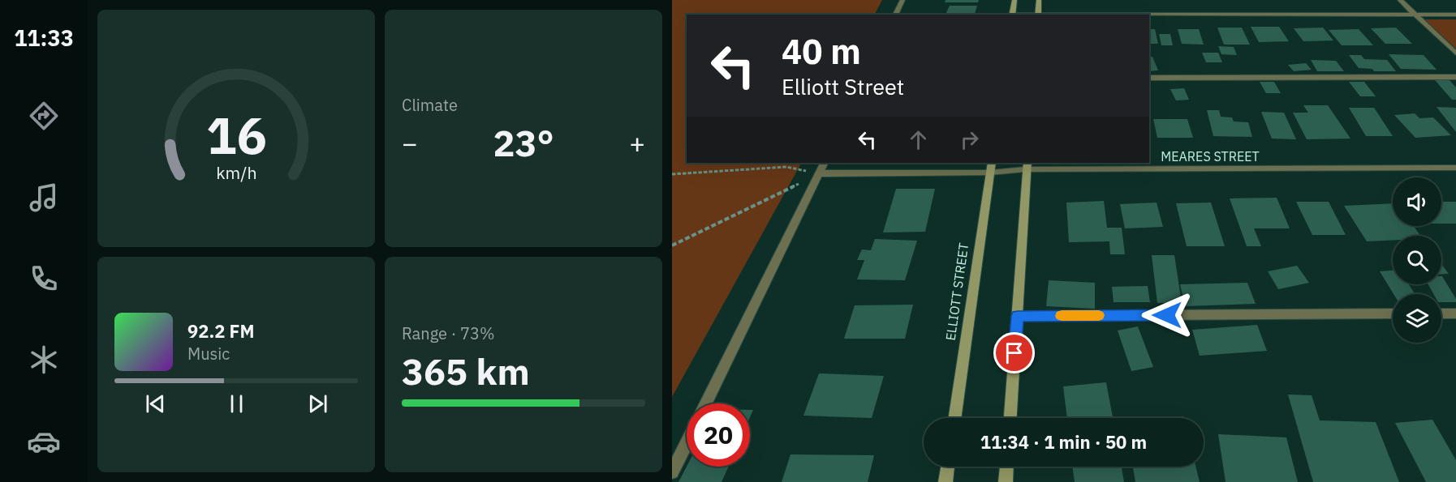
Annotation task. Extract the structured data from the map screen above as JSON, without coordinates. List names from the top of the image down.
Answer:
{
  "streets": {
    "main road": ["ELLIOTT STREET"],
    "street": ["MEARES STREET"]
  },
  "crossings": [
    ["MEARES STREET", "ELLIOTT STREET"]
  ],
  "page": {
    "tabs": "11:33",
    "tile": [
      "Climate",
      ["Range · 73%", "365 km"]
    ],
    "turn": ["40 m", "Elliott Street"],
    "heat": ["−", "23°", "+"],
    "song": ["92.2 FM", "Music"],
    "limit": "20",
    "trip": "11:34 · 1 min · 50 m",
    "gauge": ["16", "km/h"]
  }
}
